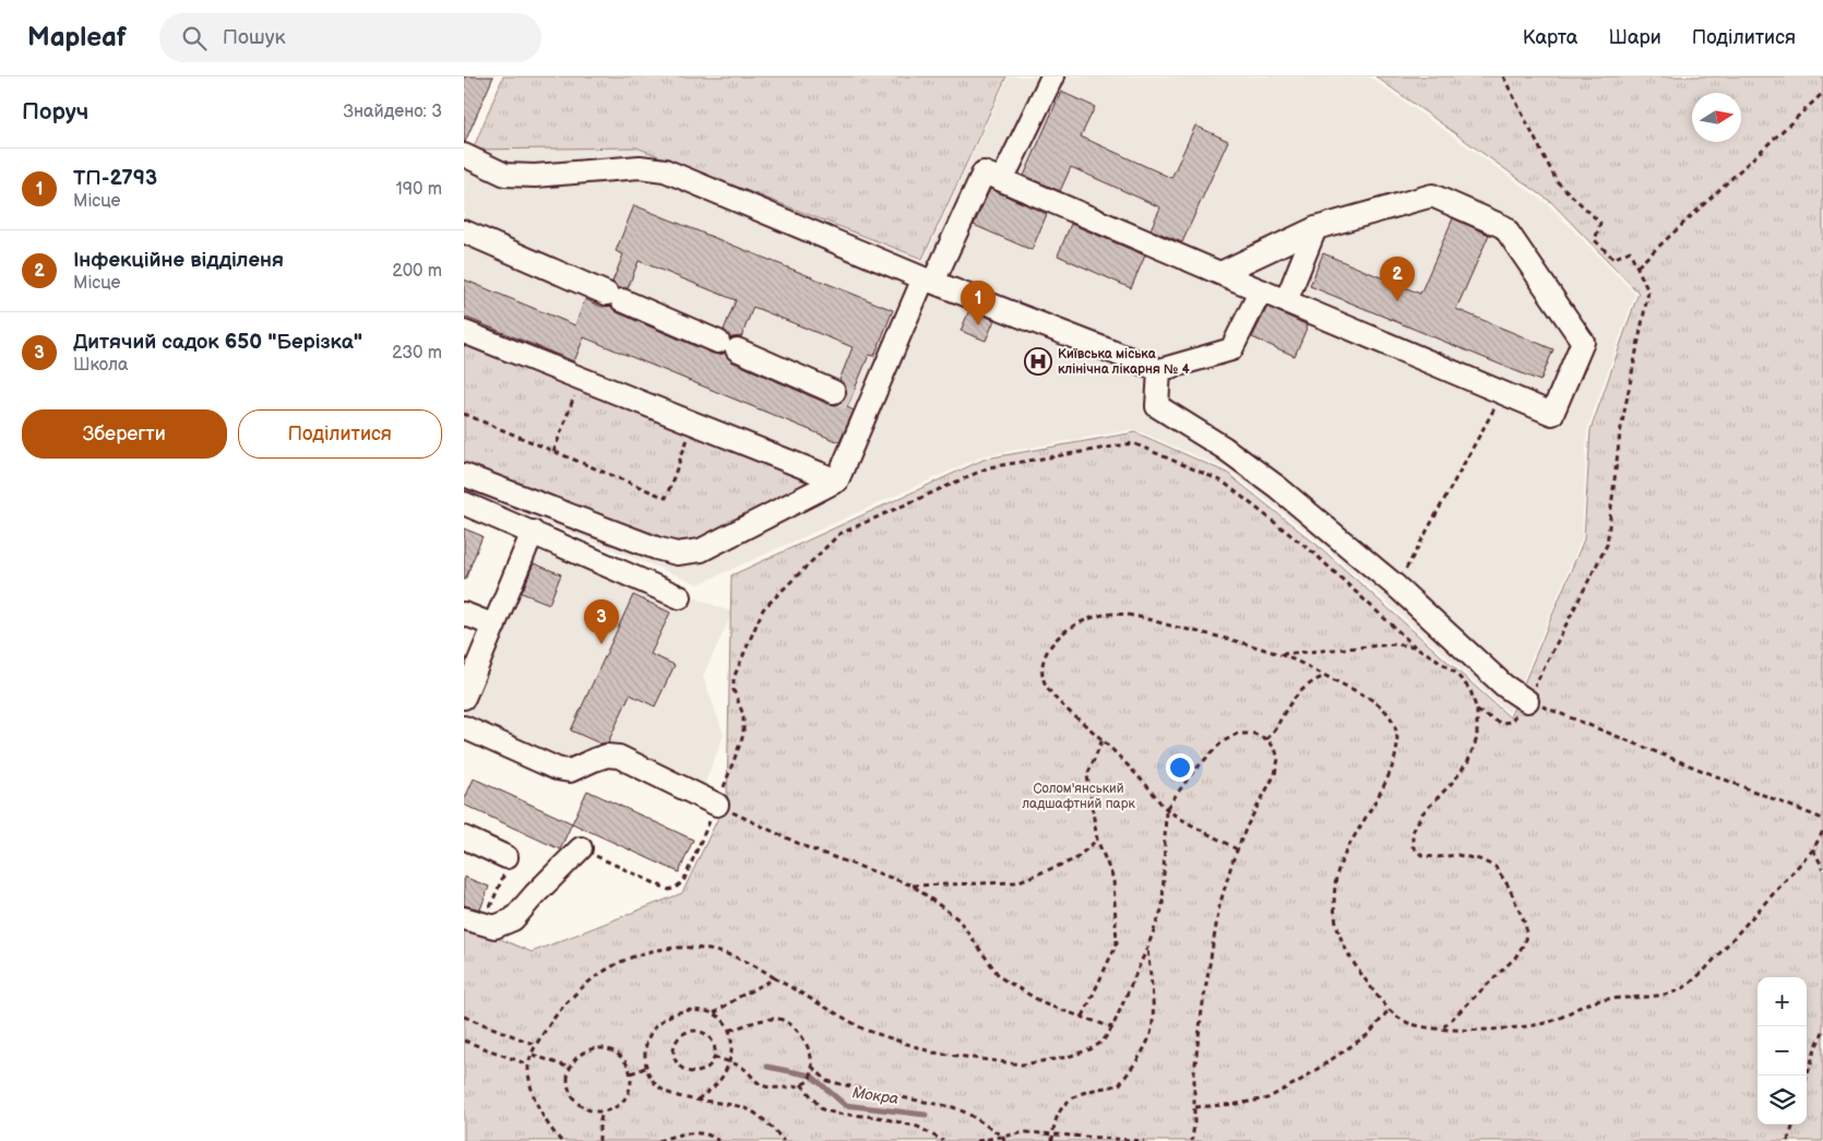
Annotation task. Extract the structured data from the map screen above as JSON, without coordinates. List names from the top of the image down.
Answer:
{
  "water": ["Мокра"],
  "parks": ["Солом'янський ладшафтний парк"],
  "places": {
    "hospital": ["Київська міська клінічна лікарня № 4"]
  },
  "north": "right",
  "page": {
    "header": "Mapleaf",
    "search": "Пошук",
    "nav": ["Карта", "Шари", "Поділитися"],
    "heading": ["Поруч", "Знайдено: 3"],
    "list": [
      {
        "mark": "1",
        "name": "ТП-2793",
        "note": "Місце",
        "value": "190 m"
      },
      {
        "mark": "2",
        "name": "Інфекційне відділеня",
        "note": "Місце",
        "value": "200 m"
      },
      {
        "mark": "3",
        "name": "Дитячий садок 650 \"Берізка\"",
        "note": "Школа",
        "value": "230 m"
      }
    ],
    "pins": ["2", "1", "3"],
    "buttons": ["Зберегти", "Поділитися"],
    "map_buttons": ["+", "−"]
  }
}
